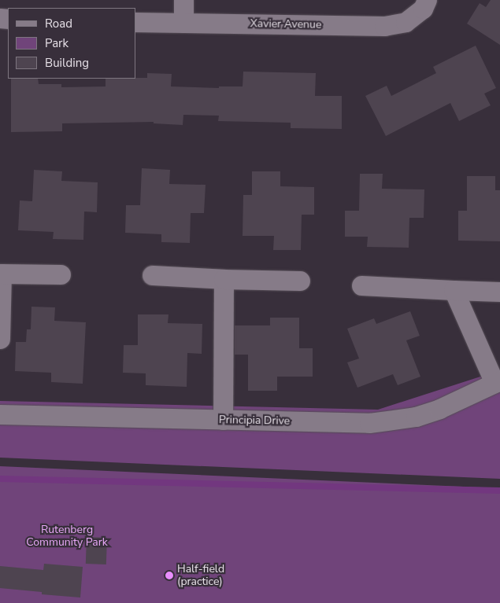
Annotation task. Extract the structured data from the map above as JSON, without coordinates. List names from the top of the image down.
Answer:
{
  "streets": {
    "street": ["Xavier Avenue", "Principia Drive"]
  },
  "parks": ["Rutenberg Community Park"],
  "places": ["Half-field (practice)"],
  "legend": ["Road", "Park", "Building"]
}
